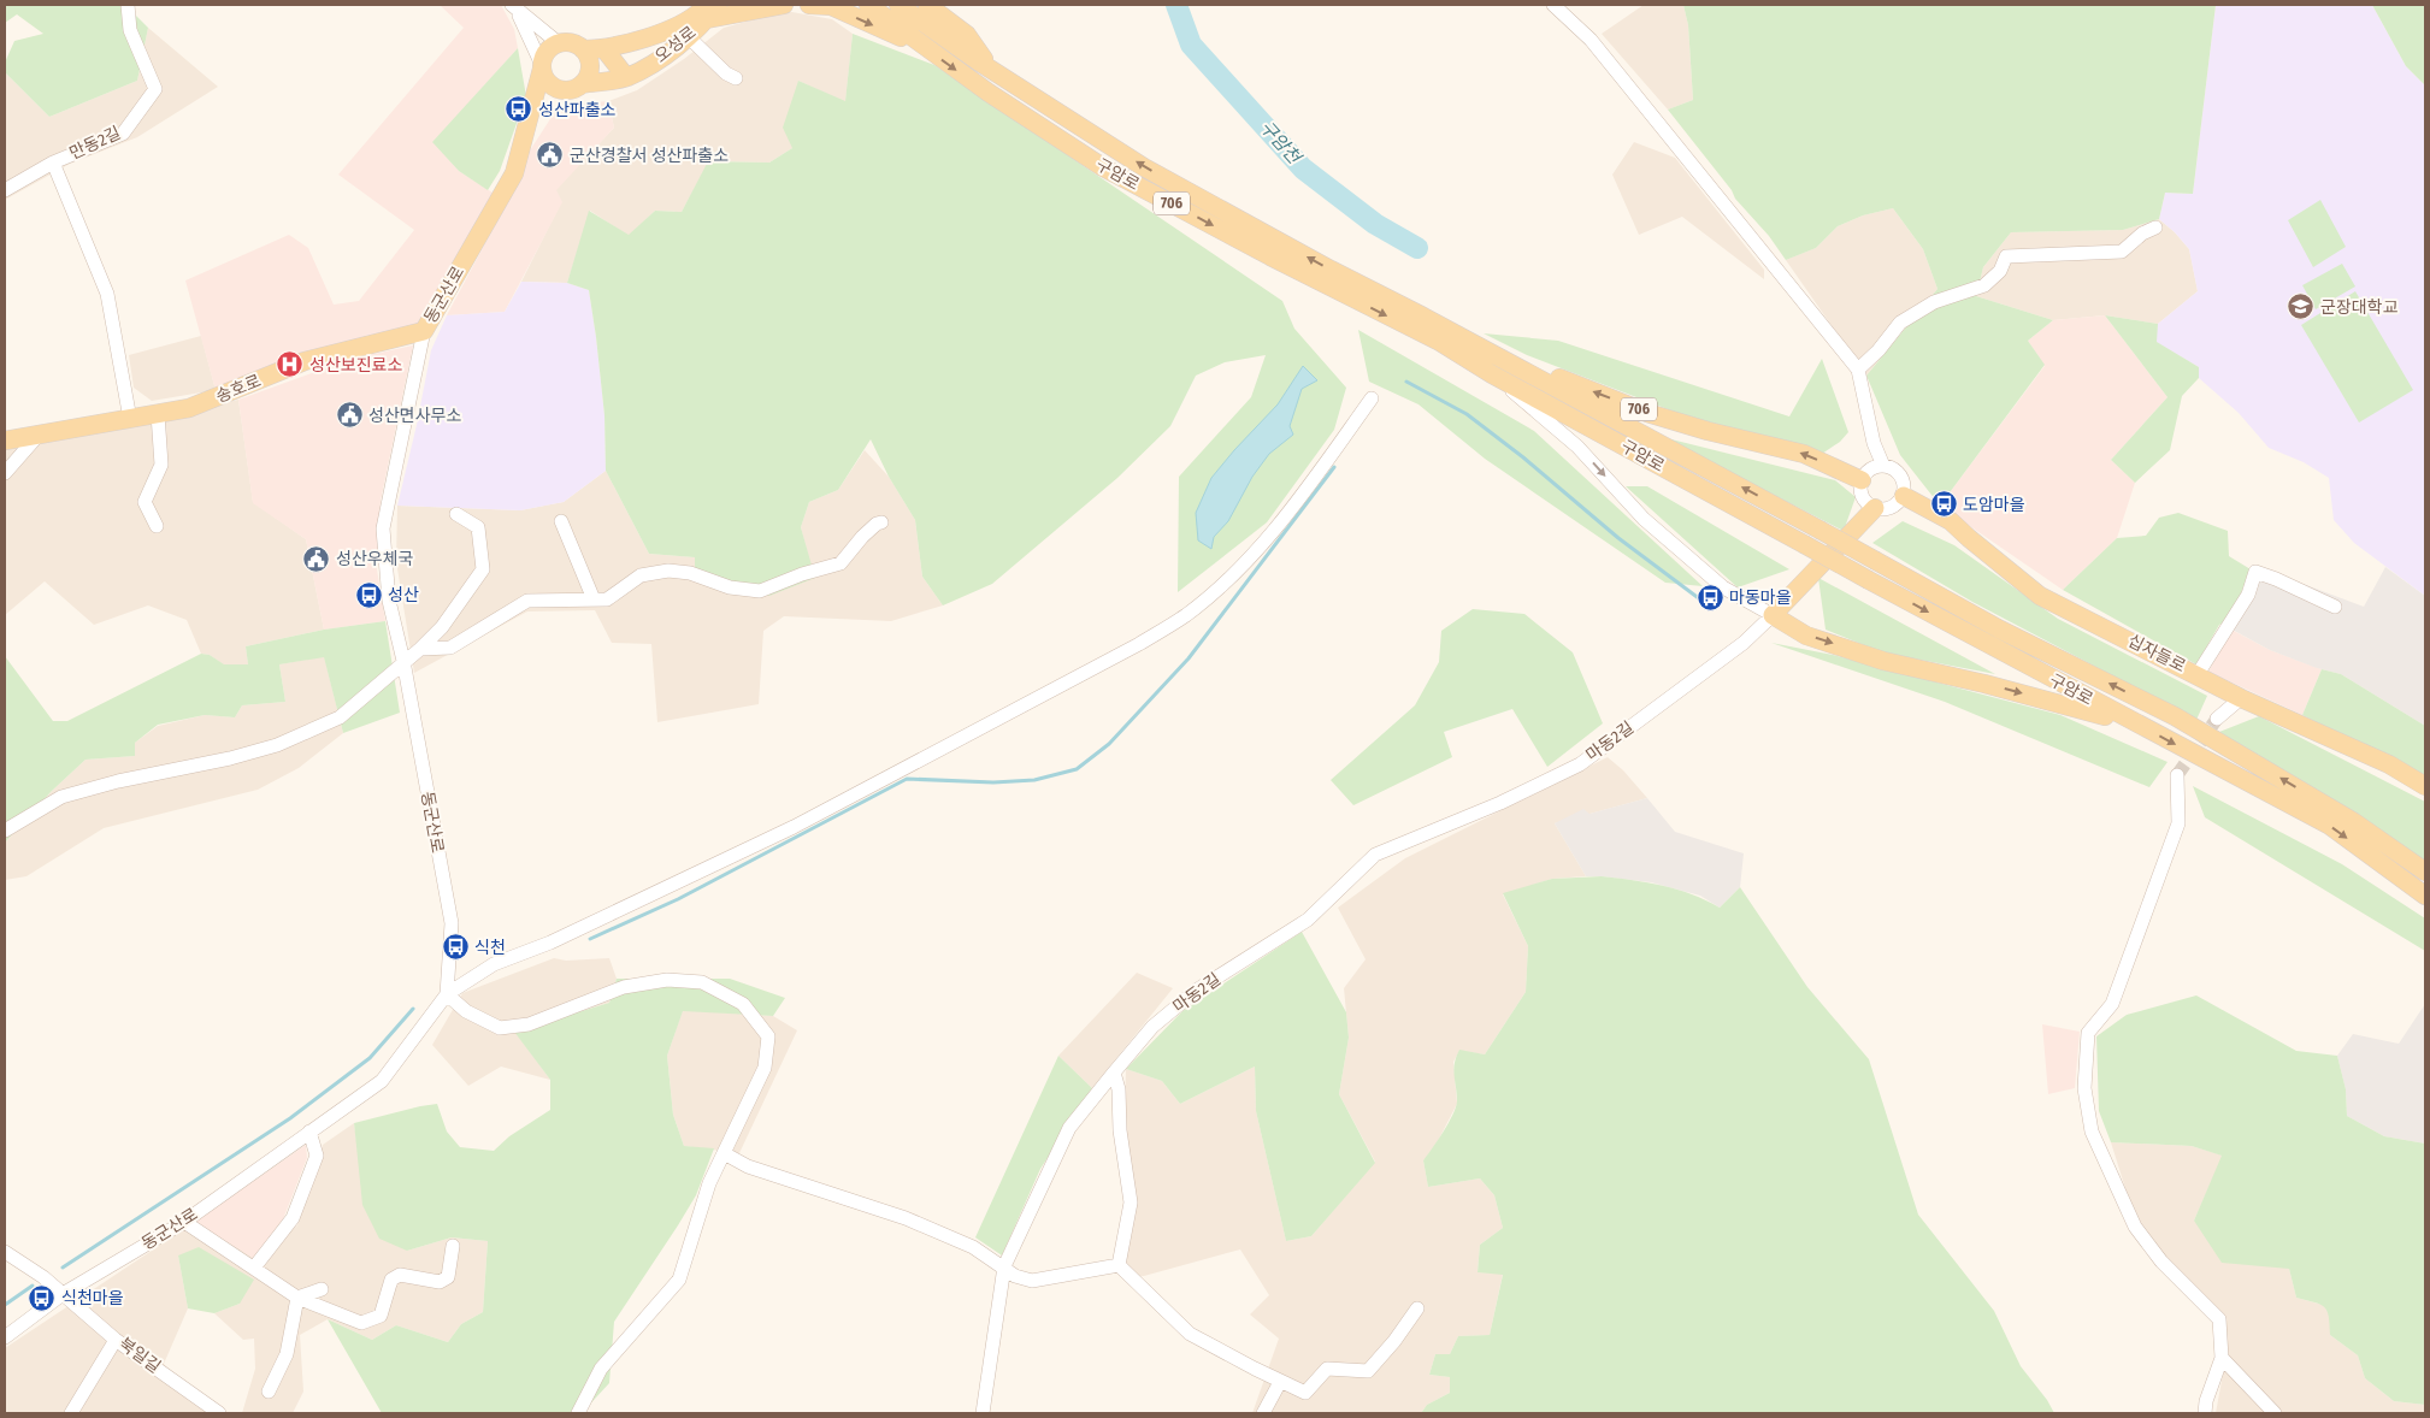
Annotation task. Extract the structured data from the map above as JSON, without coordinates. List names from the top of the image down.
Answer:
{
  "streets": {
    "main road": [
      "오성로",
      "구암로",
      "706",
      "동군산로",
      "송호로",
      "십자들로"
    ],
    "street": ["만동2길", "마동2길", "북일길"]
  },
  "crossings": [
    ["오성로", "동군산로"],
    ["구암로", "706"],
    ["706", "십자들로"],
    ["706", "마동2길"],
    ["동군산로", "송호로"],
    ["동군산로", "북일길"]
  ],
  "water": ["구암천"],
  "places": {
    "bus stop": [
      "성산파출소",
      "도암마을",
      "성산",
      "마동마을",
      "식천",
      "식천마을"
    ],
    "public building": ["군산경찰서 성산파출소", "성산면사무소", "성산우체국"],
    "school or university": ["군장대학교"],
    "hospital": ["성산보진료소"]
  }
}
